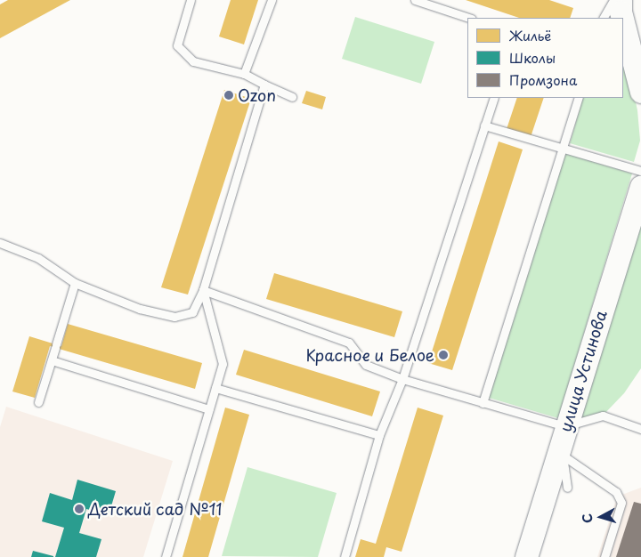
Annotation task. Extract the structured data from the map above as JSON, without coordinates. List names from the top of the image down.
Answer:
{
  "streets": {
    "street": ["улица Устинова"]
  },
  "places": ["Ozon", "Красное и Белое", "Детский сад №11"],
  "legend": ["Жильё", "Школы", "Промзона"],
  "north": "left"
}
